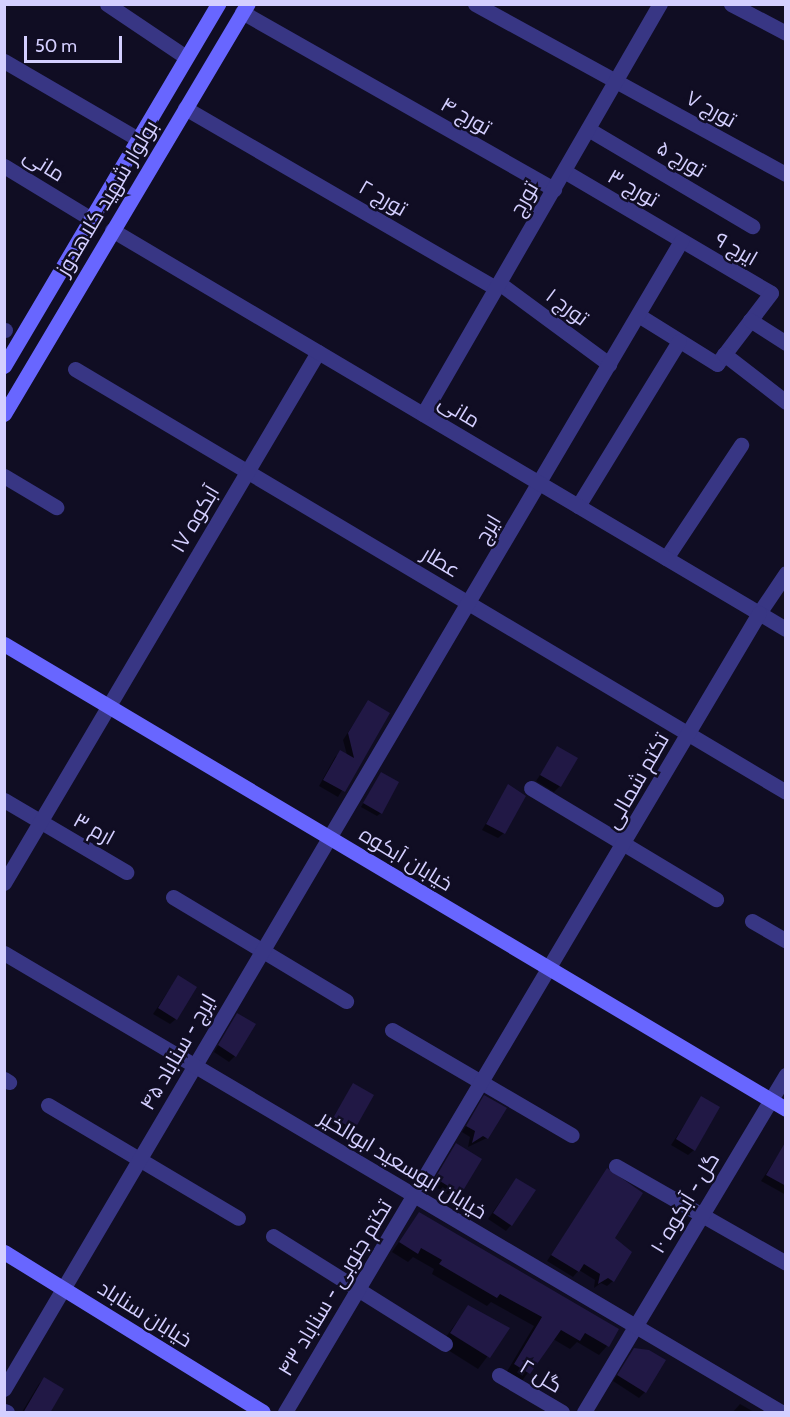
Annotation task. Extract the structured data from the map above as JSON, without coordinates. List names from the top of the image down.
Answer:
{
  "streets": {
    "main road": ["بولوار شهید کلاهدوز", "خیابان آبکوه", "خیابان سناباد"],
    "street": [
      "تورج ۷",
      "تورج ۴",
      "تورج ۵",
      "مانی",
      "تورج ۳",
      "تورج ۲",
      "تورج",
      "ایرج ۹",
      "تورج ۱",
      "آبکوه ۱۷",
      "ایرج",
      "عطار",
      "تکتم شمالی",
      "ارم ۳",
      "ایرج - سناباد ۴۵",
      "خیابان ابوسعید ابوالخیر",
      "گل - آبکوه ۱۰",
      "تکتم جنوبی - سناباد ۴۳",
      "گل ۲"
    ]
  },
  "crossings": [
    ["تورج ۷", "تورج"],
    ["تورج ۴", "بولوار شهید کلاهدوز"],
    ["تورج ۴", "تورج"],
    ["تورج ۵", "تورج"],
    ["مانی", "بولوار شهید کلاهدوز"],
    ["مانی", "تورج"],
    ["مانی", "آبکوه ۱۷"],
    ["مانی", "ایرج"],
    ["مانی", "تکتم شمالی"],
    ["تورج ۳", "تورج"],
    ["تورج ۳", "ایرج ۹"],
    ["تورج ۳", "ایرج"],
    ["بولوار شهید کلاهدوز", "تورج ۲"],
    ["تورج ۲", "تورج"],
    ["تورج ۲", "تورج ۱"],
    ["تورج", "تورج ۱"],
    ["ایرج ۹", "ایرج"],
    ["تورج ۱", "ایرج"],
    ["آبکوه ۱۷", "عطار"],
    ["آبکوه ۱۷", "ارم ۳"],
    ["آبکوه ۱۷", "خیابان آبکوه"],
    ["ایرج", "عطار"],
    ["ایرج", "خیابان آبکوه"],
    ["ایرج", "ایرج - سناباد ۴۵"],
    ["عطار", "تکتم شمالی"],
    ["تکتم شمالی", "خیابان آبکوه"],
    ["تکتم شمالی", "تکتم جنوبی - سناباد ۴۳"],
    ["خیابان آبکوه", "ایرج - سناباد ۴۵"],
    ["خیابان آبکوه", "گل - آبکوه ۱۰"],
    ["خیابان آبکوه", "تکتم جنوبی - سناباد ۴۳"],
    ["ایرج - سناباد ۴۵", "خیابان ابوسعید ابوالخیر"],
    ["ایرج - سناباد ۴۵", "خیابان سناباد"],
    ["خیابان ابوسعید ابوالخیر", "گل - آبکوه ۱۰"],
    ["خیابان ابوسعید ابوالخیر", "تکتم جنوبی - سناباد ۴۳"]
  ],
  "scale_bar": "50 m"
}
